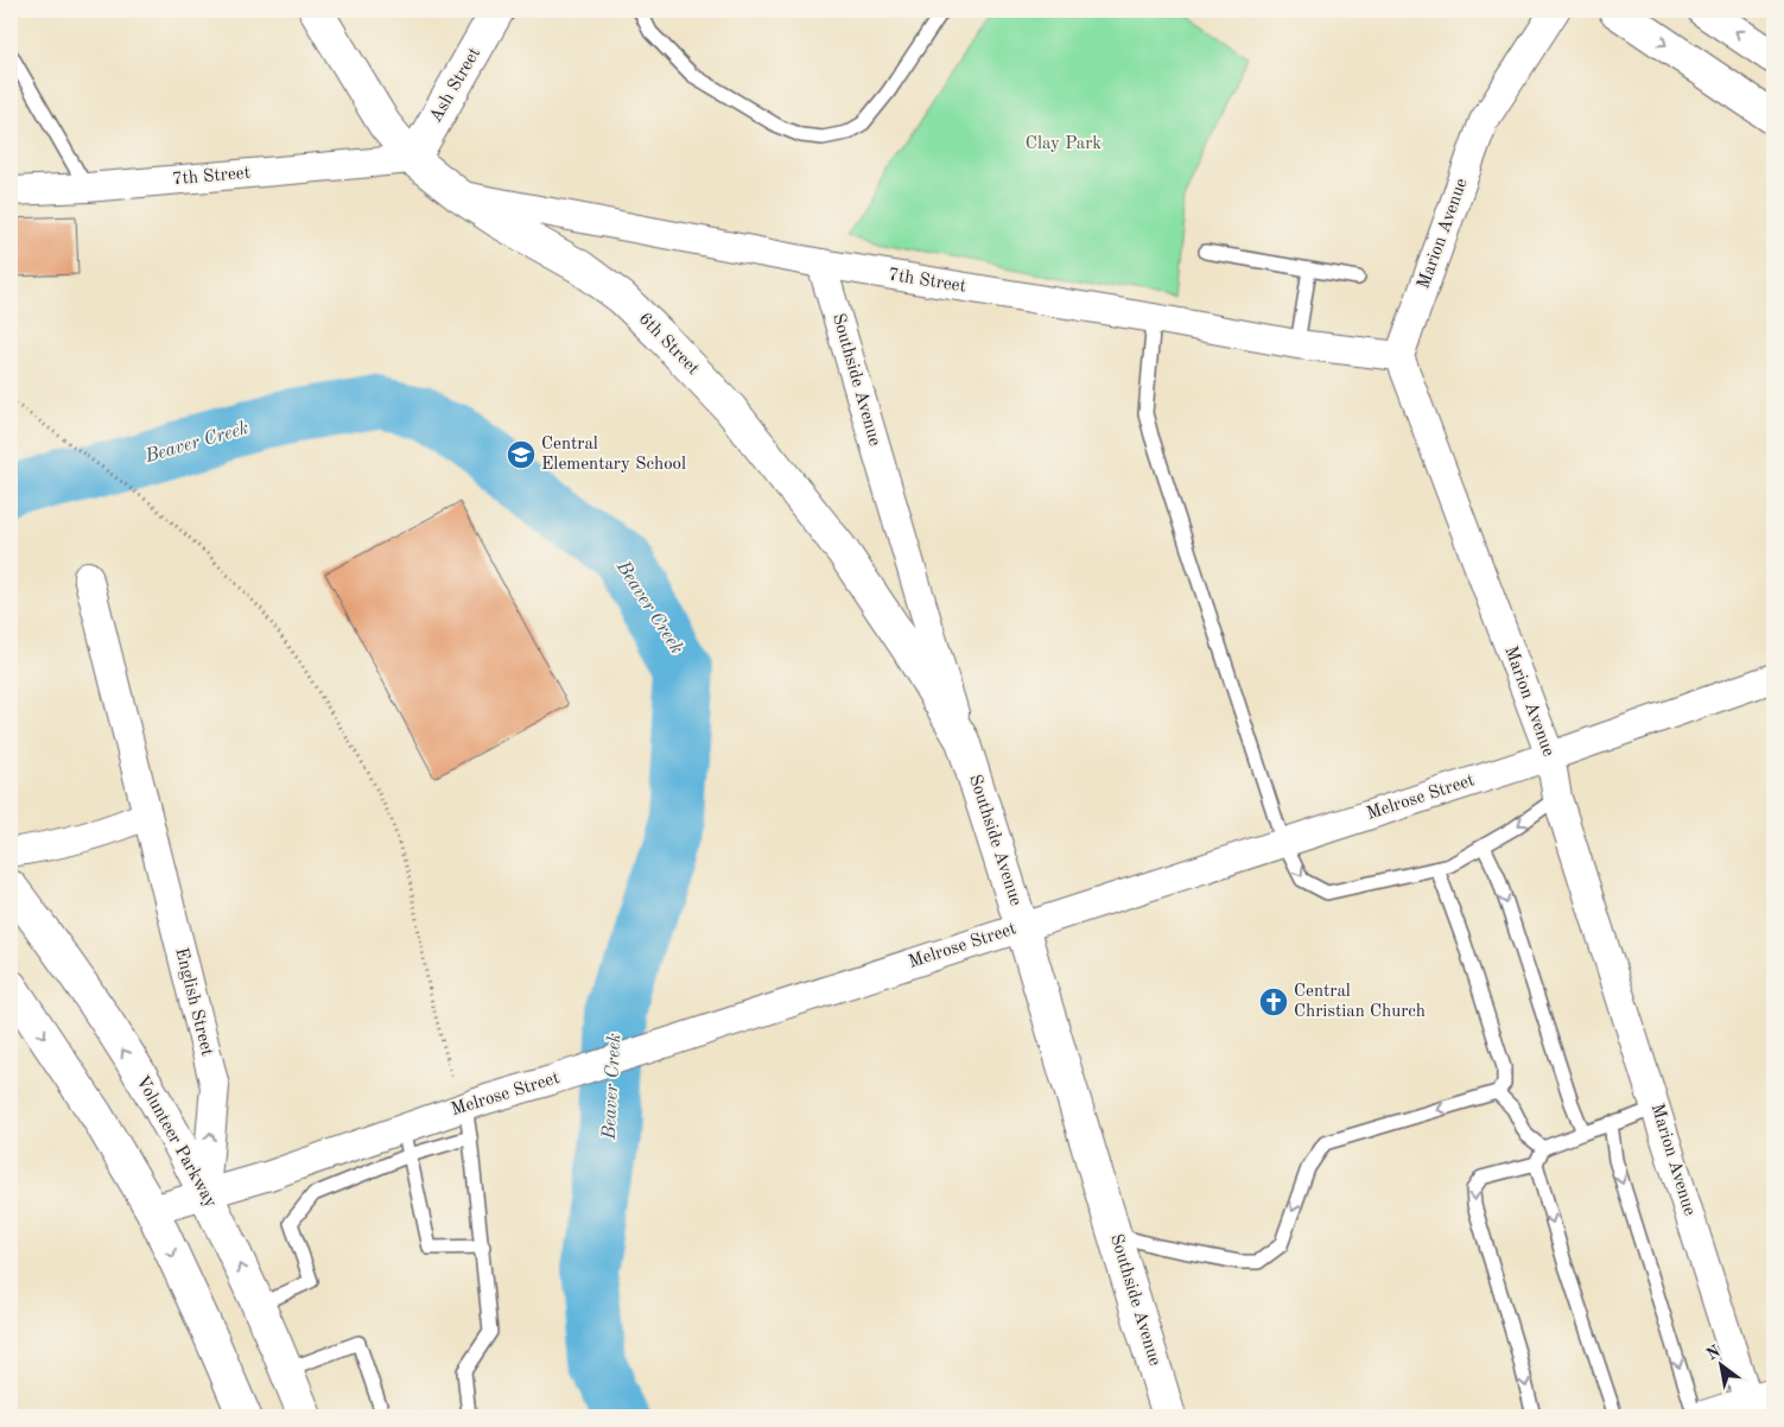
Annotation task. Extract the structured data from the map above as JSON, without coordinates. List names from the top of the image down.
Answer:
{
  "streets": {
    "main road": [
      "Ash Street",
      "6th Street",
      "Southside Avenue",
      "Volunteer Parkway"
    ],
    "street": [
      "7th Street",
      "Marion Avenue",
      "Melrose Street",
      "English Street"
    ]
  },
  "crossings": [
    ["Ash Street", "7th Street"],
    ["Ash Street", "6th Street"],
    ["7th Street", "Marion Avenue"],
    ["7th Street", "6th Street"],
    ["7th Street", "Southside Avenue"],
    ["Marion Avenue", "Melrose Street"],
    ["6th Street", "Southside Avenue"],
    ["Southside Avenue", "Melrose Street"],
    ["Melrose Street", "English Street"],
    ["Melrose Street", "Volunteer Parkway"],
    ["English Street", "Volunteer Parkway"]
  ],
  "one_way": ["English Street"],
  "water": ["Beaver Creek"],
  "parks": ["Clay Park"],
  "places": {
    "school or university": ["Central Elementary School"],
    "church": ["Central Christian Church"]
  },
  "north": "top left"
}
